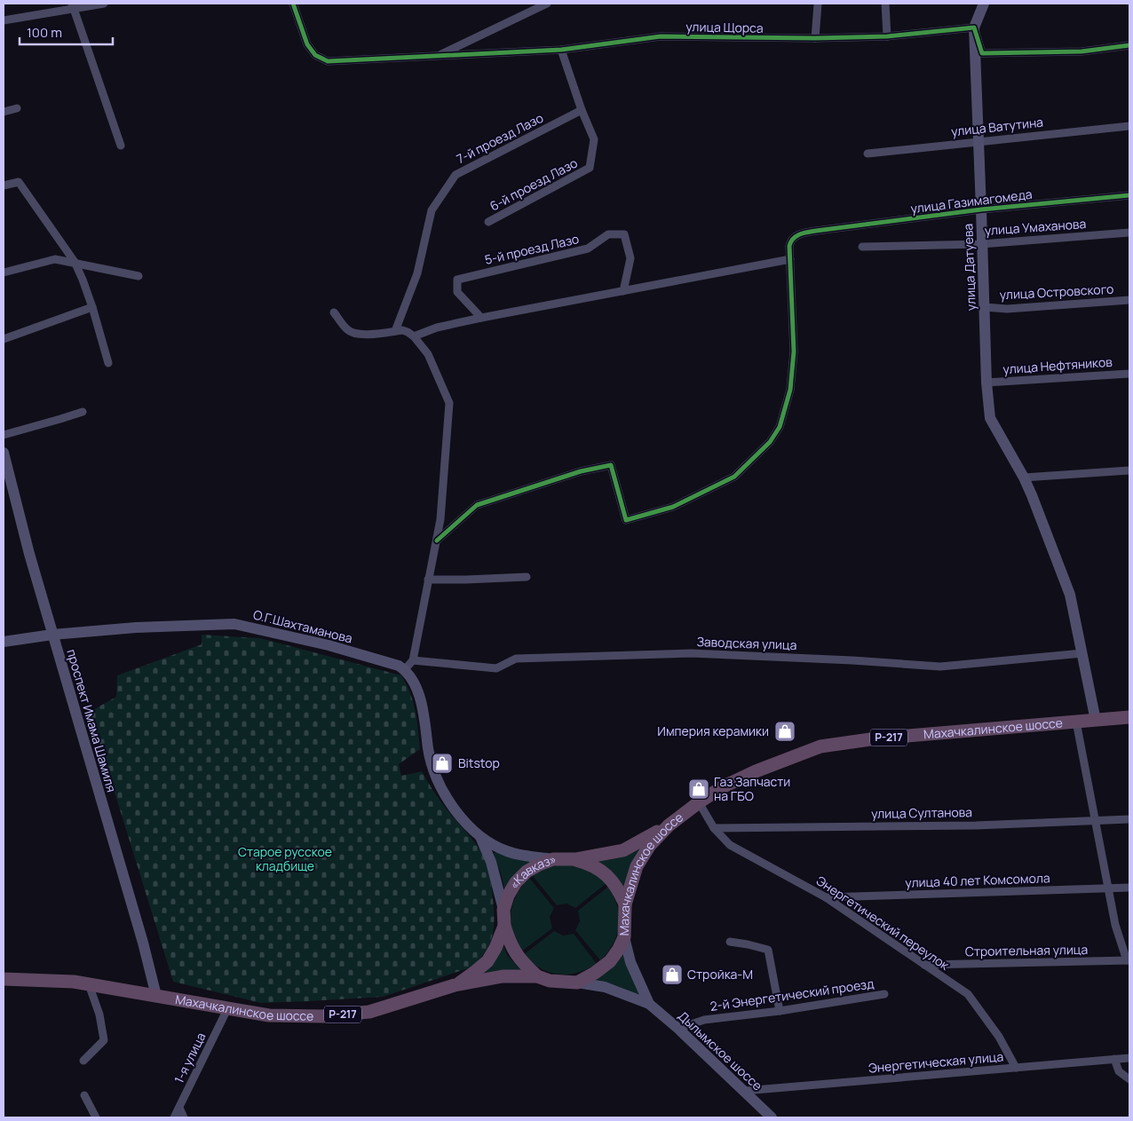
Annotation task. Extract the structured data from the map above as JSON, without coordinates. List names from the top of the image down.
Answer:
{
  "streets": {
    "highway": ["Махачкалинское шоссе", "Р-217", "«Кавказ»"],
    "main road": [
      "улица Датуева",
      "О.Г.Шахтаманова",
      "проспект Имама Шамиля",
      "Дылымское шоссе"
    ],
    "street": [
      "улица Щорса",
      "улица Ватутина",
      "7-й проезд Лазо",
      "6-й проезд Лазо",
      "улица Газимагомеда",
      "улица Умаханова",
      "5-й проезд Лазо",
      "улица Островского",
      "улица Нефтяников",
      "Заводская улица",
      "улица Султанова",
      "улица 40 лет Комсомола",
      "Энергетический переулок",
      "Строительная улица",
      "2-й Энергетический проезд",
      "1-я улица",
      "Энергетическая улица"
    ]
  },
  "crossings": [
    ["улица Щорса", "улица Датуева"],
    ["улица Ватутина", "улица Датуева"],
    ["7-й проезд Лазо", "6-й проезд Лазо"],
    ["улица Газимагомеда", "улица Датуева"],
    ["улица Умаханова", "улица Датуева"],
    ["улица Датуева", "улица Островского"],
    ["улица Датуева", "улица Нефтяников"],
    ["улица Датуева", "Заводская улица"],
    ["улица Датуева", "Махачкалинское шоссе"],
    ["О.Г.Шахтаманова", "проспект Имама Шамиля"],
    ["проспект Имама Шамиля", "Махачкалинское шоссе"],
    ["Махачкалинское шоссе", "Р-217"],
    ["Махачкалинское шоссе", "«Кавказ»"],
    ["Махачкалинское шоссе", "Энергетический переулок"],
    ["Махачкалинское шоссе", "1-я улица"],
    ["Р-217", "«Кавказ»"],
    ["Р-217", "Дылымское шоссе"],
    ["улица Султанова", "Энергетический переулок"],
    ["улица 40 лет Комсомола", "Энергетический переулок"],
    ["Энергетический переулок", "Строительная улица"],
    ["Энергетический переулок", "Энергетическая улица"],
    ["2-й Энергетический проезд", "Дылымское шоссе"],
    ["Дылымское шоссе", "Энергетическая улица"]
  ],
  "parks": ["Старое русское кладбище"],
  "places": {
    "shop": [
      "Империя керамики",
      "Bitstop",
      "Газ Запчасти на ГБО",
      "Стройка-М"
    ]
  },
  "scale_bar": "100 m"
}
